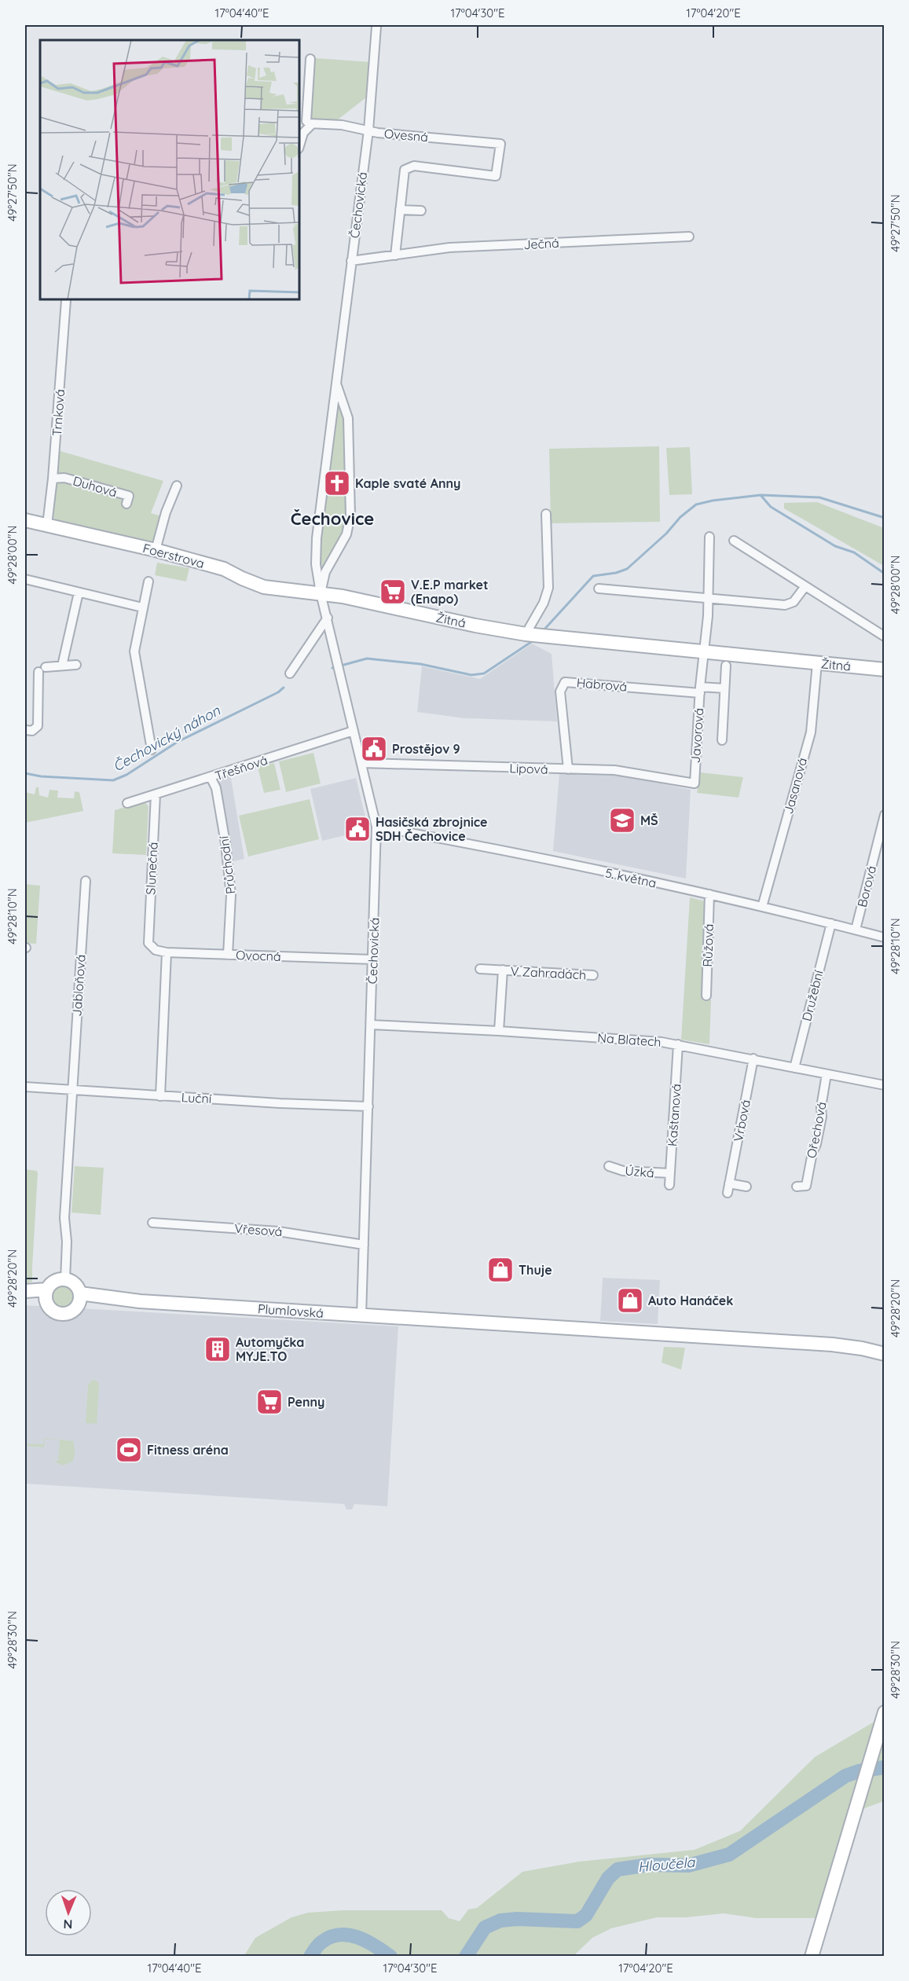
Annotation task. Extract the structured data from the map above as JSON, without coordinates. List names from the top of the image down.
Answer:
{
  "streets": {
    "street": [
      "Ovesná",
      "Čechovická",
      "Ječná",
      "Trnková",
      "Duhová",
      "Foerstrova",
      "Žitná",
      "Habrová",
      "Javorová",
      "Třešňová",
      "Lipová",
      "Jasanová",
      "Průchodní",
      "Slunečná",
      "5. května",
      "Borová",
      "Růžová",
      "Ovocná",
      "V Zahradách",
      "Jabloňová",
      "Družební",
      "Na Blatech",
      "Luční",
      "Kaštanová",
      "Vrbová",
      "Ořechová",
      "Úzká",
      "Vřesová",
      "Plumlovská"
    ]
  },
  "crossings": [
    ["Ovesná", "Čechovická"],
    ["Čechovická", "Ječná"],
    ["Čechovická", "Foerstrova"],
    ["Čechovická", "Žitná"],
    ["Čechovická", "Třešňová"],
    ["Čechovická", "Lipová"],
    ["Čechovická", "5. května"],
    ["Čechovická", "Ovocná"],
    ["Čechovická", "Na Blatech"],
    ["Čechovická", "Luční"],
    ["Čechovická", "Vřesová"],
    ["Čechovická", "Plumlovská"],
    ["Trnková", "Duhová"],
    ["Trnková", "Foerstrova"],
    ["Foerstrova", "Žitná"],
    ["Žitná", "Javorová"],
    ["Žitná", "Jasanová"],
    ["Habrová", "Javorová"],
    ["Habrová", "Lipová"],
    ["Javorová", "Lipová"],
    ["Třešňová", "Průchodní"],
    ["Třešňová", "Slunečná"],
    ["Jasanová", "5. května"],
    ["Průchodní", "Ovocná"],
    ["Slunečná", "Ovocná"],
    ["5. května", "Borová"],
    ["5. května", "Růžová"],
    ["5. května", "Družební"],
    ["V Zahradách", "Na Blatech"],
    ["Jabloňová", "Luční"],
    ["Družební", "Na Blatech"],
    ["Na Blatech", "Kaštanová"],
    ["Na Blatech", "Vrbová"],
    ["Na Blatech", "Ořechová"],
    ["Kaštanová", "Úzká"]
  ],
  "districts": ["Čechovice"],
  "water": ["Čechovický náhon", "Hloučela"],
  "places": {
    "church": ["Kaple svaté Anny"],
    "supermarket": ["V.E.P market (Enapo)", "Penny"],
    "public building": ["Prostějov 9", "Hasičská zbrojnice SDH Čechovice"],
    "school or university": ["MŠ"],
    "shop": ["Thuje", "Auto Hanáček"],
    "building": ["Automyčka MYJE.TO"],
    "sports": ["Fitness aréna"]
  },
  "north": "bottom",
  "coordinates": [
    "17°04'40\"E",
    "17°04'30\"E",
    "17°04'20\"E",
    "49°27'50\"N",
    "49°28'00\"N",
    "49°28'10\"N",
    "49°28'20\"N",
    "49°28'30\"N"
  ]
}
